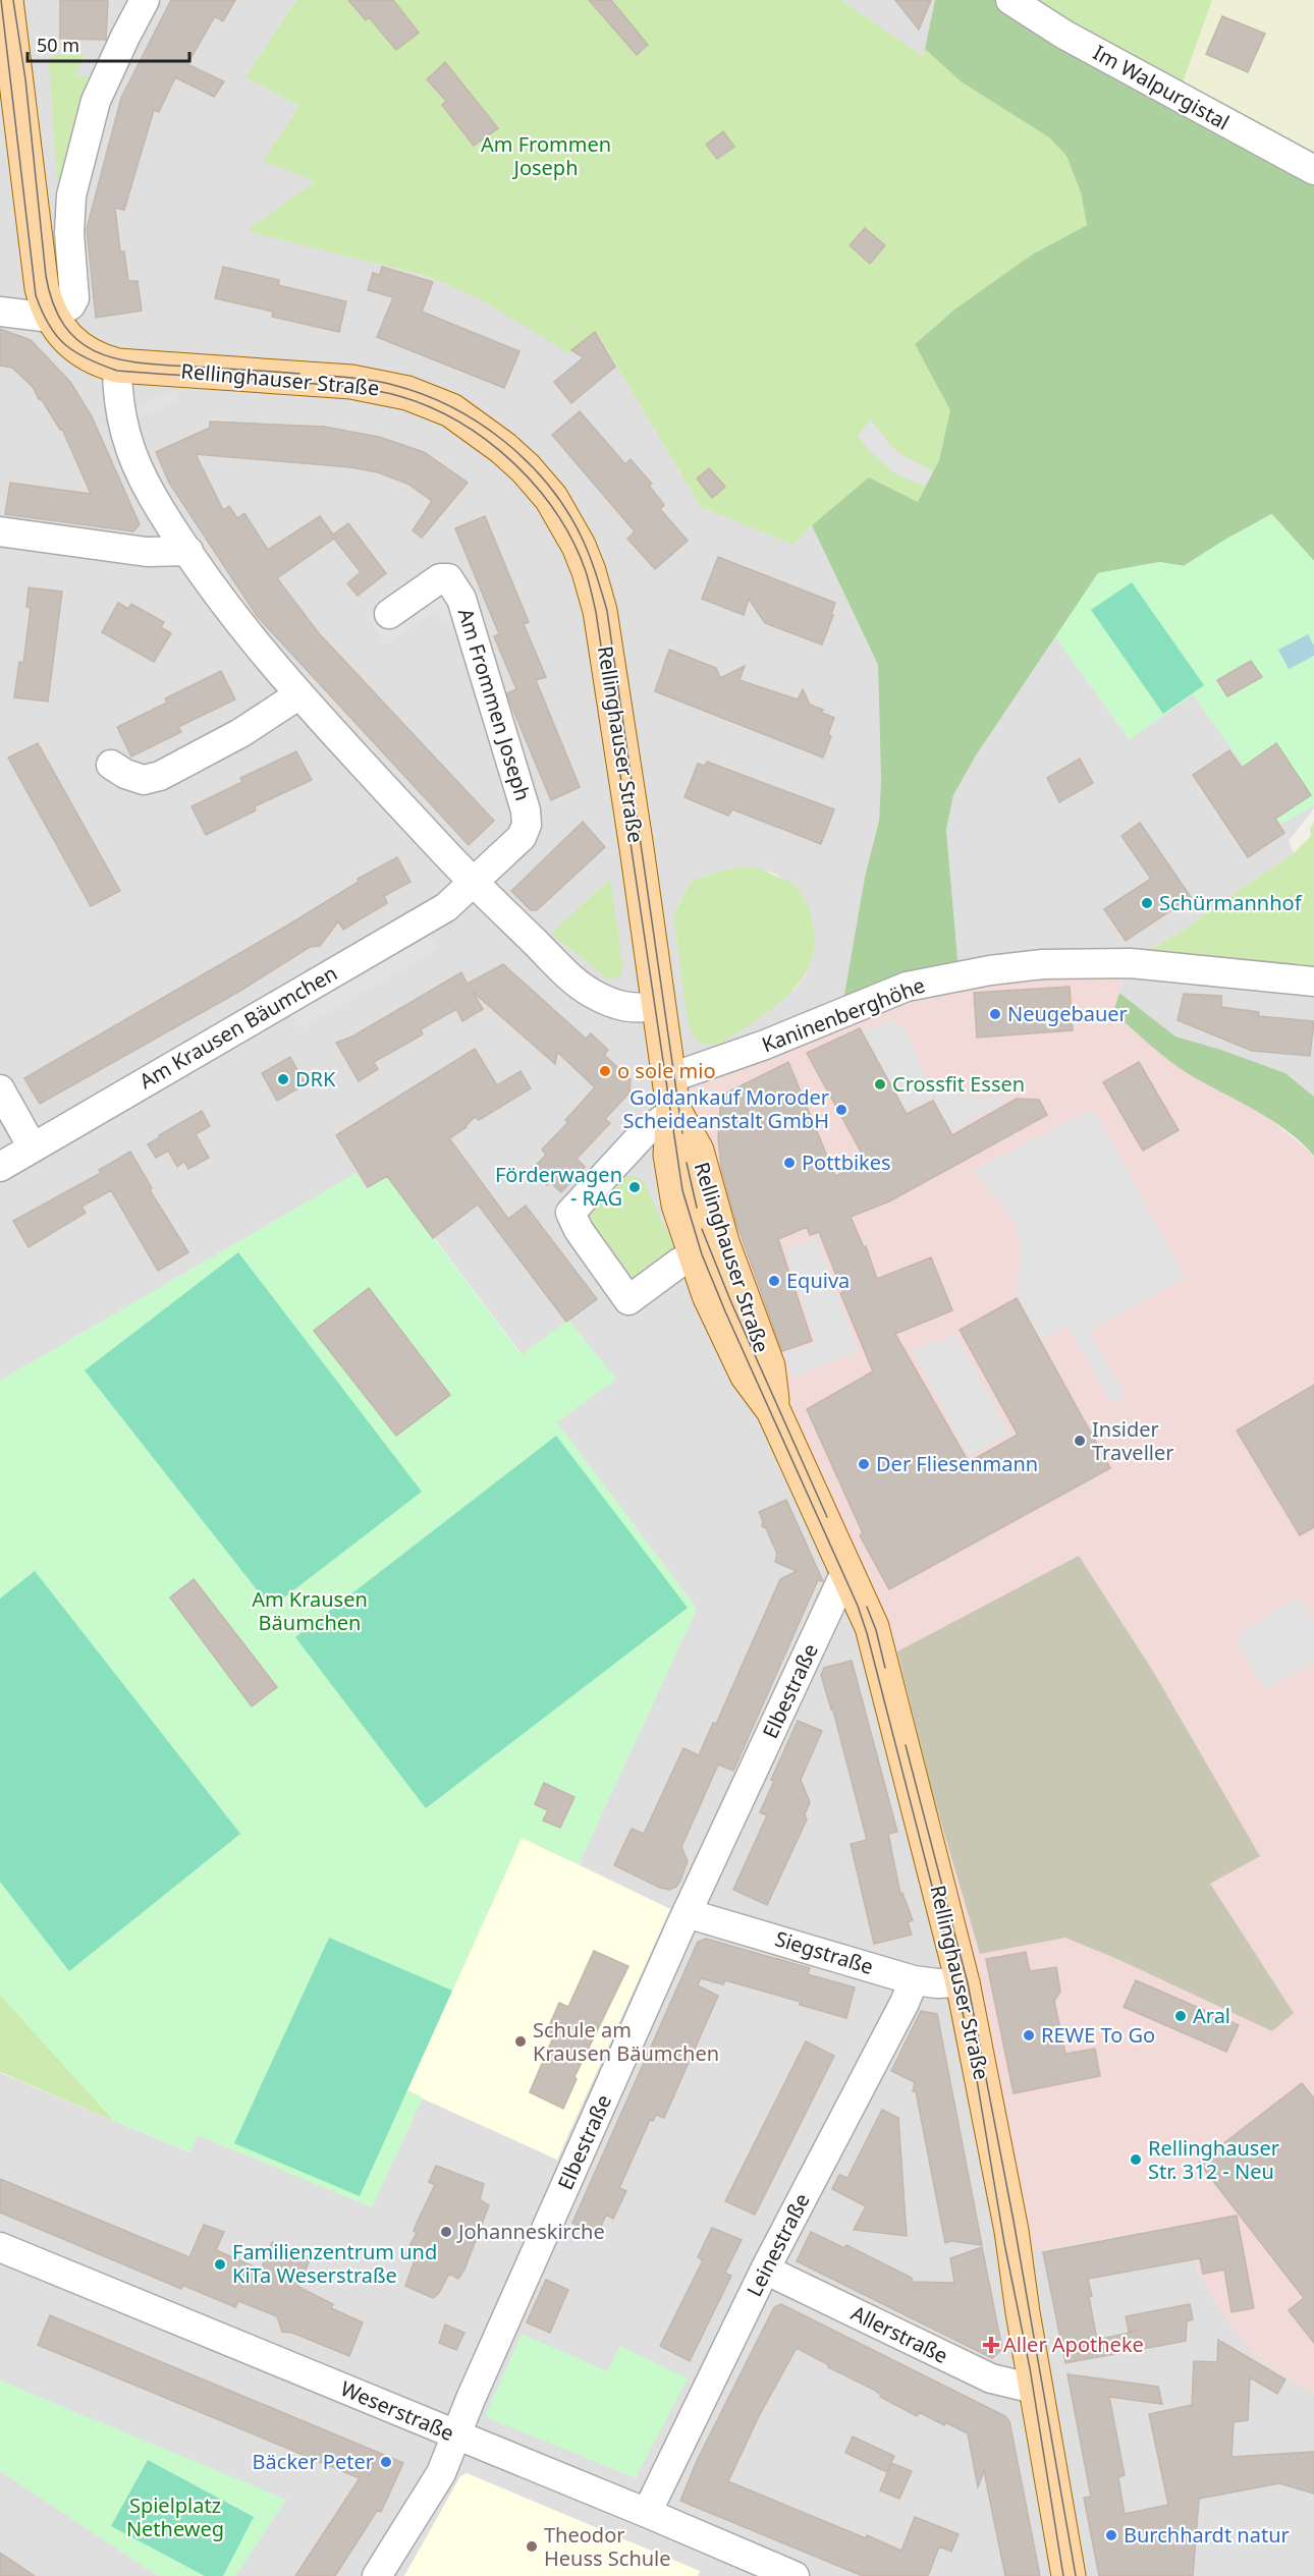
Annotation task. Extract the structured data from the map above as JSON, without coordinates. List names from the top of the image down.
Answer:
{
  "streets": {
    "main road": ["Rellinghauser Straße"],
    "street": [
      "Im Walpurgistal",
      "Am Frommen Joseph",
      "Kaninenberghöhe",
      "Am Krausen Bäumchen",
      "Elbestraße",
      "Siegstraße",
      "Leinestraße",
      "Allerstraße",
      "Weserstraße"
    ]
  },
  "crossings": [
    ["Rellinghauser Straße", "Kaninenberghöhe"],
    ["Rellinghauser Straße", "Elbestraße"],
    ["Rellinghauser Straße", "Siegstraße"],
    ["Rellinghauser Straße", "Allerstraße"],
    ["Am Frommen Joseph", "Am Krausen Bäumchen"],
    ["Elbestraße", "Siegstraße"],
    ["Elbestraße", "Weserstraße"],
    ["Siegstraße", "Leinestraße"],
    ["Leinestraße", "Allerstraße"],
    ["Leinestraße", "Weserstraße"]
  ],
  "parks": ["Am Frommen Joseph", "Am Krausen Bäumchen", "Spielplatz Netheweg"],
  "places": {
    "other": [
      "Schürmannhof",
      "Neugebauer",
      "o sole mio",
      "DRK",
      "Crossfit Essen",
      "Goldankauf Moroder Scheideanstalt GmbH",
      "Pottbikes",
      "Förderwagen - RAG",
      "Equiva",
      "Insider Traveller",
      "Der Fliesenmann",
      "Aral",
      "REWE To Go",
      "Schule am Krausen Bäumchen",
      "Rellinghauser Str. 312 - Neu",
      "Johanneskirche",
      "Familienzentrum und KiTa Weserstraße",
      "Bäcker Peter",
      "Burchhardt natur",
      "Theodor Heuss Schule"
    ],
    "health": ["Aller Apotheke"]
  },
  "scale_bar": "50 m"
}
